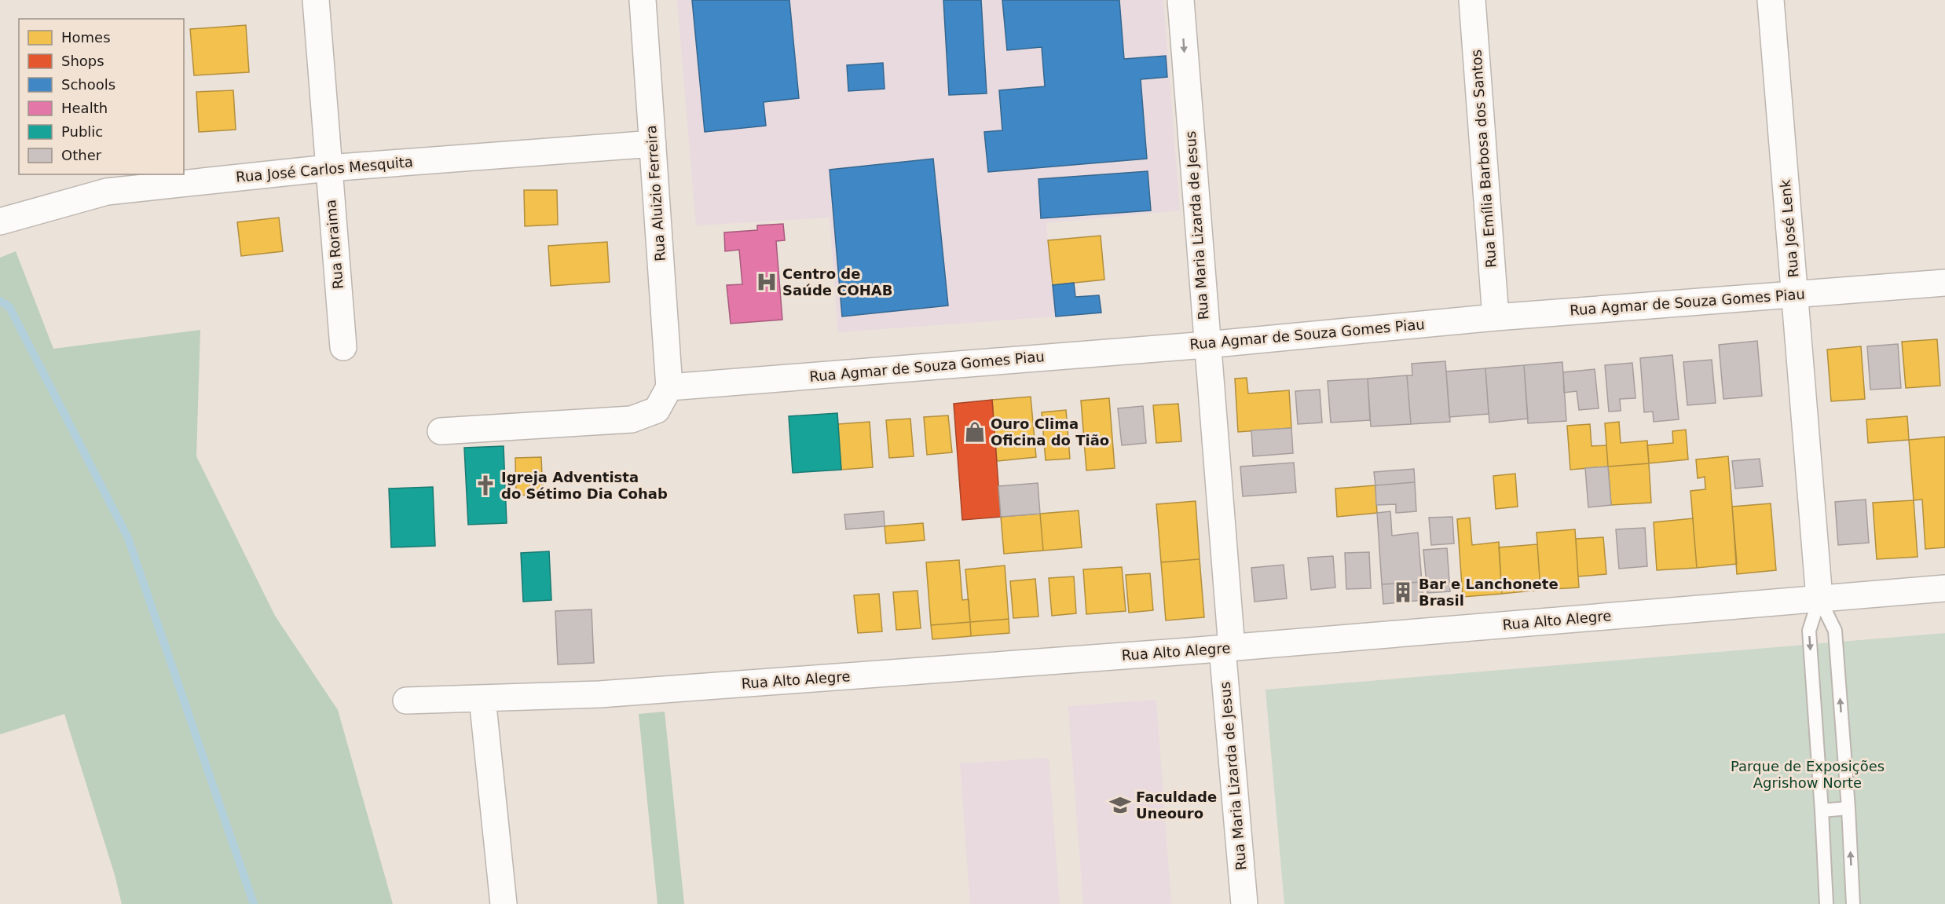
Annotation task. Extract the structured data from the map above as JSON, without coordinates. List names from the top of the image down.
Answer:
{
  "streets": {
    "street": [
      "Rua Emília Barbosa dos Santos",
      "Rua José Carlos Mesquita",
      "Rua Aluizio Ferreira",
      "Rua Maria Lizarda de Jesus",
      "Rua José Lenk",
      "Rua Roraima",
      "Rua Agmar de Souza Gomes Piau",
      "Rua Alto Alegre"
    ]
  },
  "crossings": [
    ["Rua Emília Barbosa dos Santos", "Rua Agmar de Souza Gomes Piau"],
    ["Rua José Carlos Mesquita", "Rua Aluizio Ferreira"],
    ["Rua José Carlos Mesquita", "Rua Roraima"],
    ["Rua Aluizio Ferreira", "Rua Agmar de Souza Gomes Piau"],
    ["Rua Maria Lizarda de Jesus", "Rua Agmar de Souza Gomes Piau"],
    ["Rua Maria Lizarda de Jesus", "Rua Alto Alegre"],
    ["Rua José Lenk", "Rua Agmar de Souza Gomes Piau"],
    ["Rua José Lenk", "Rua Alto Alegre"]
  ],
  "one_way": ["Rua Maria Lizarda de Jesus"],
  "parks": ["Parque de Exposições Agrishow Norte"],
  "places": {
    "hospital": ["Centro de Saúde COHAB"],
    "shop": ["Ouro Clima Oficina do Tião"],
    "church": ["Igreja Adventista do Sétimo Dia Cohab"],
    "building": ["Bar e Lanchonete Brasil"],
    "school or university": ["Faculdade Uneouro"]
  },
  "legend": [
    "Homes",
    "Shops",
    "Schools",
    "Health",
    "Public",
    "Other"
  ]
}
